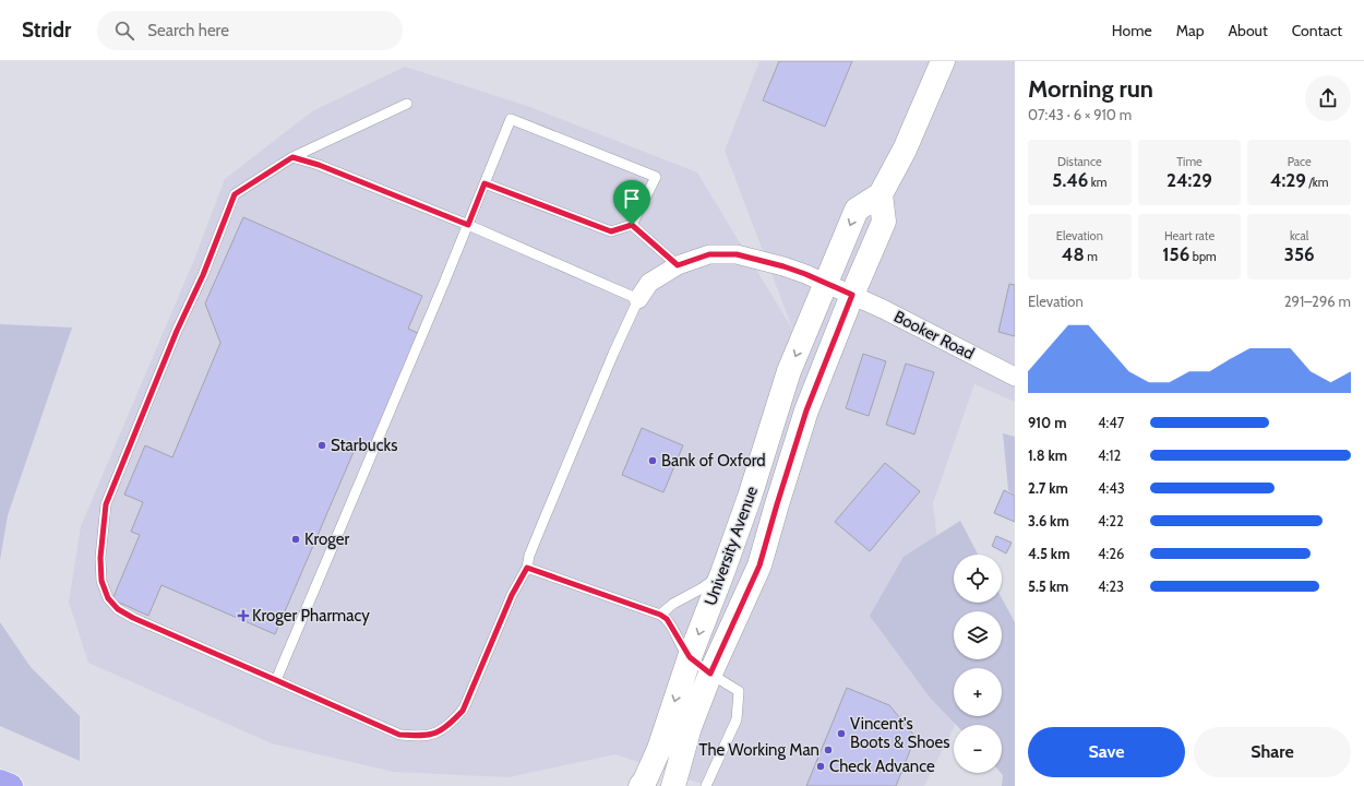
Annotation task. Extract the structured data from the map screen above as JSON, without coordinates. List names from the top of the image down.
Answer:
{
  "streets": {
    "main road": ["University Avenue"],
    "street": ["Booker Road"]
  },
  "crossings": [
    ["Booker Road", "University Avenue"]
  ],
  "places": {
    "other": [
      "Starbucks",
      "Bank of Oxford",
      "Kroger",
      "Vincent's Boots & Shoes",
      "The Working Man",
      "Check Advance"
    ],
    "health": ["Kroger Pharmacy"]
  },
  "page": {
    "header": "Stridr",
    "search": "Search here",
    "nav": [
      "Home",
      "Map",
      "About",
      "Contact"
    ],
    "heading": ["Morning run", "07:43 · 6 × 910 m"],
    "stats": [
      ["Distance", "5.46 km"],
      ["Time", "24:29"],
      ["Pace", "4:29 /km"],
      ["Elevation", "48 m"],
      ["Heart rate", "156 bpm"],
      ["kcal", "356"]
    ],
    "chart": ["Elevation", "291–296 m"],
    "list": [
      {
        "name": "910 m",
        "note": "4:47"
      },
      {
        "name": "1.8 km",
        "note": "4:12"
      },
      {
        "name": "2.7 km",
        "note": "4:43"
      },
      {
        "name": "3.6 km",
        "note": "4:22"
      },
      {
        "name": "4.5 km",
        "note": "4:26"
      },
      {
        "name": "5.5 km",
        "note": "4:23"
      }
    ],
    "map_buttons": ["+", "−"],
    "buttons": ["Save", "Share"]
  }
}
